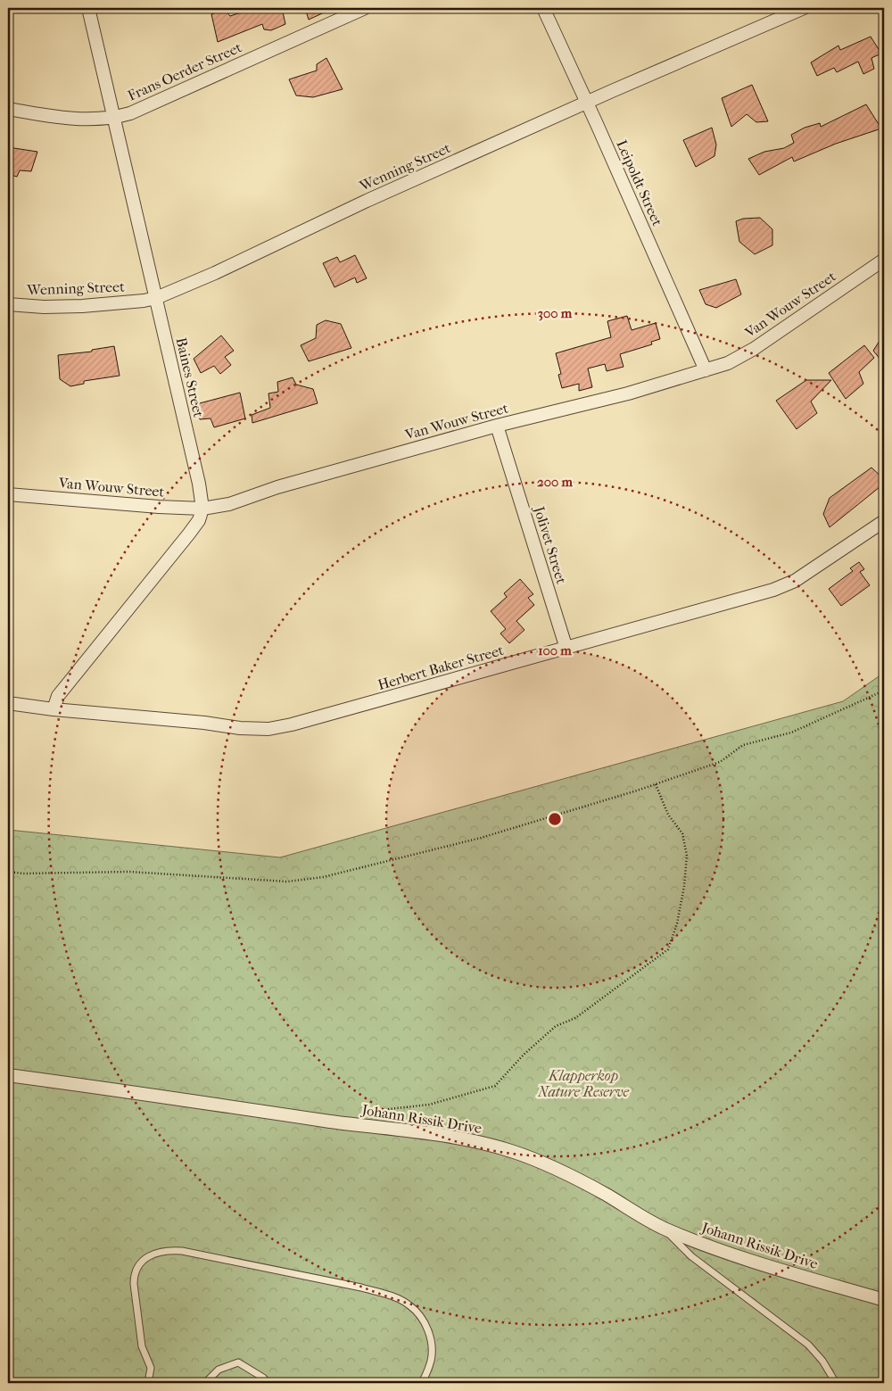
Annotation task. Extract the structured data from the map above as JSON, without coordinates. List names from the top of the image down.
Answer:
{
  "streets": {
    "street": [
      "Frans Oerder Street",
      "Wenning Street",
      "Leipoldt Street",
      "Van Wouw Street",
      "Baines Street",
      "Jolivet Street",
      "Herbert Baker Street",
      "Johann Rissik Drive"
    ]
  },
  "crossings": [
    ["Frans Oerder Street", "Baines Street"],
    ["Wenning Street", "Leipoldt Street"],
    ["Wenning Street", "Baines Street"],
    ["Leipoldt Street", "Van Wouw Street"],
    ["Van Wouw Street", "Baines Street"],
    ["Van Wouw Street", "Jolivet Street"],
    ["Jolivet Street", "Herbert Baker Street"]
  ],
  "parks": ["Klapperkop Nature Reserve"],
  "rings": ["300 m", "200 m", "100 m"]
}
